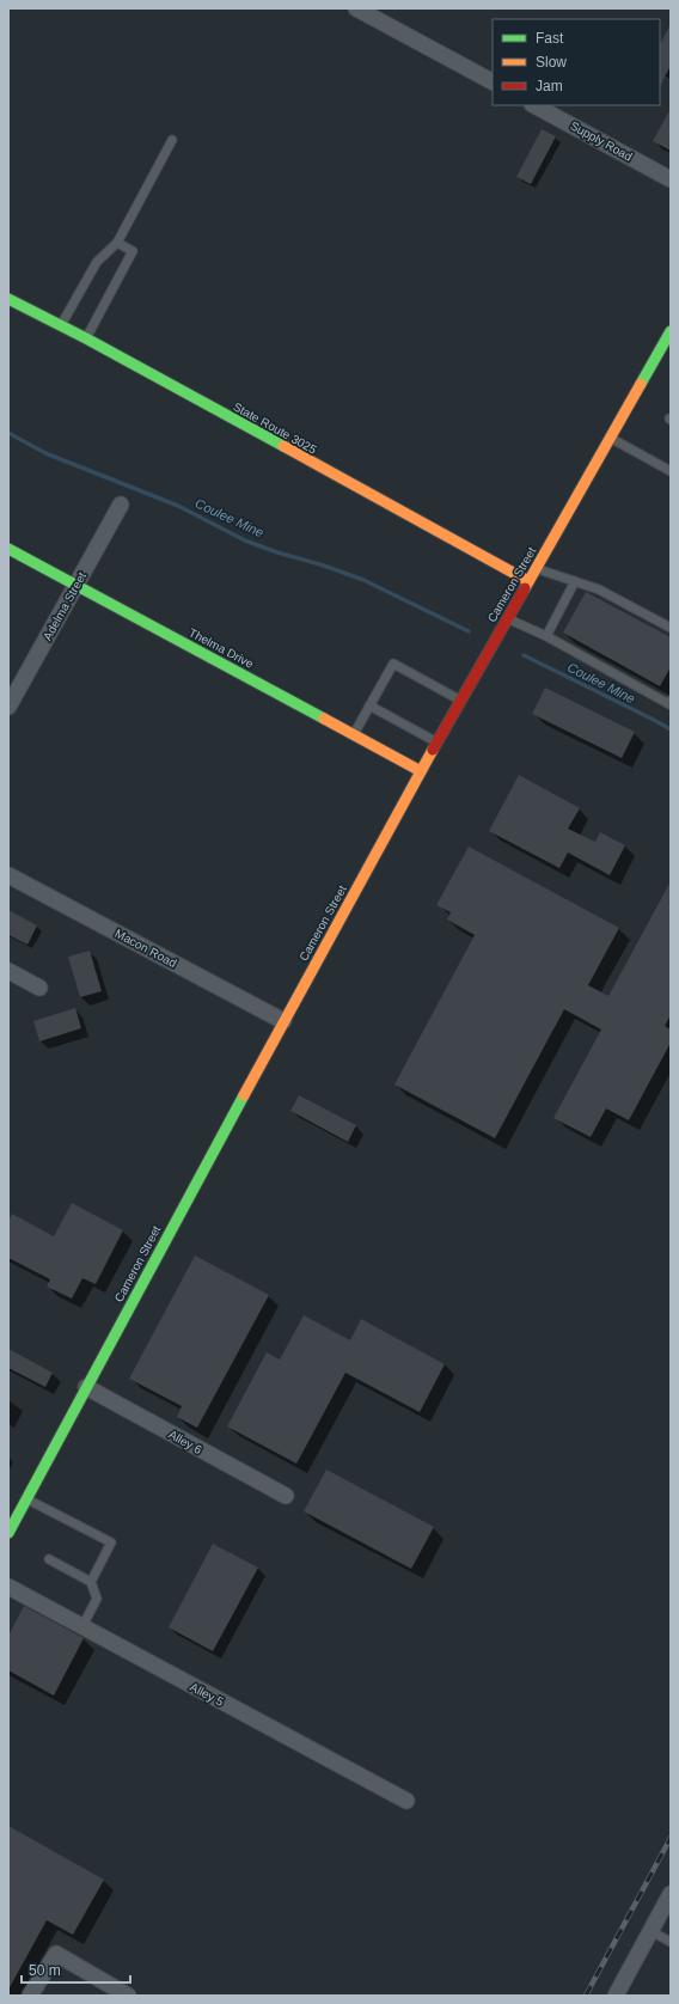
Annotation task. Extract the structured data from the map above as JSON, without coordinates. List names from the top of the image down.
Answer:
{
  "streets": {
    "main road": ["State Route 3025", "Cameron Street", "Thelma Drive"],
    "street": [
      "Supply Road",
      "Adelma Street",
      "Macon Road",
      "Alley 6",
      "Alley 5"
    ]
  },
  "crossings": [
    ["State Route 3025", "Cameron Street"],
    ["Cameron Street", "Thelma Drive"],
    ["Cameron Street", "Macon Road"],
    ["Cameron Street", "Alley 6"],
    ["Adelma Street", "Thelma Drive"]
  ],
  "water": ["Coulee Mine"],
  "legend": ["Fast", "Slow", "Jam"],
  "scale_bar": "50 m"
}
